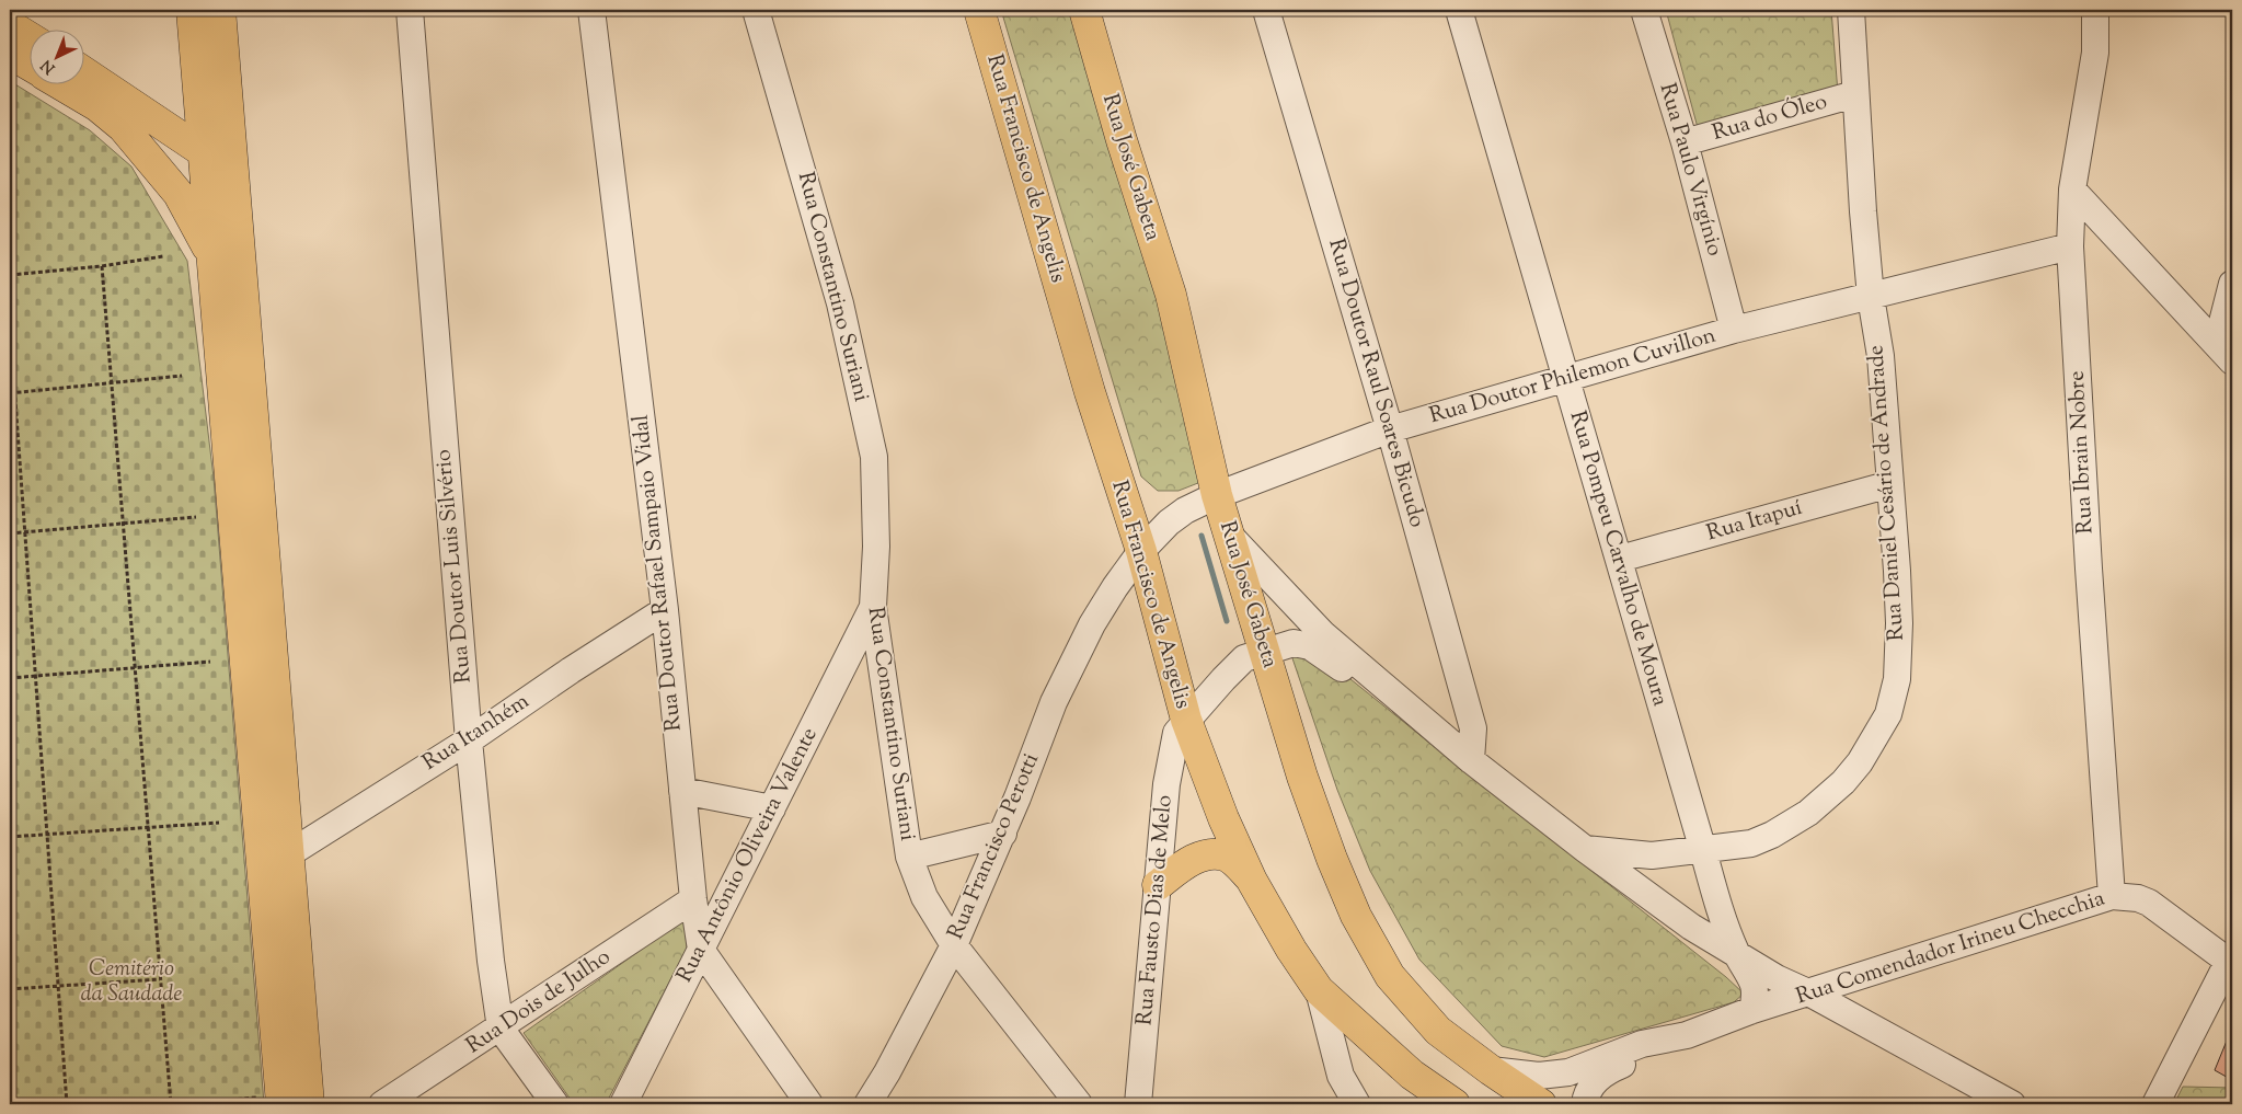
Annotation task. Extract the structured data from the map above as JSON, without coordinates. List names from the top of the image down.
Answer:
{
  "streets": {
    "main road": ["Rua José Gabeta", "Rua Francisco de Angelis"],
    "street": [
      "Rua do Óleo",
      "Rua Paulo Virgínio",
      "Rua Constantino Suriani",
      "Rua Doutor Philemon Cuvillon",
      "Rua Doutor Raul Soares Bicudo",
      "Rua Ibrain Nobre",
      "Rua Daniel Cesário de Andrade",
      "Rua Itapuí",
      "Rua Pompeu Carvalho de Moura",
      "Rua Doutor Luis Silvério",
      "Rua Doutor Rafael Sampaio Vidal",
      "Rua Itanhém",
      "Rua Francisco Perotti",
      "Rua Antônio Oliveira Valente",
      "Rua Fausto Dias de Melo",
      "Rua Comendador Irineu Checchia",
      "Rua Dois de Julho"
    ]
  },
  "crossings": [
    ["Rua do Óleo", "Rua Paulo Virgínio"],
    ["Rua do Óleo", "Rua Daniel Cesário de Andrade"],
    ["Rua José Gabeta", "Rua Doutor Philemon Cuvillon"],
    ["Rua José Gabeta", "Rua Fausto Dias de Melo"],
    ["Rua José Gabeta", "Rua Comendador Irineu Checchia"],
    ["Rua Francisco de Angelis", "Rua Doutor Philemon Cuvillon"],
    ["Rua Francisco de Angelis", "Rua Fausto Dias de Melo"],
    ["Rua Paulo Virgínio", "Rua Doutor Philemon Cuvillon"],
    ["Rua Constantino Suriani", "Rua Francisco Perotti"],
    ["Rua Constantino Suriani", "Rua Antônio Oliveira Valente"],
    ["Rua Doutor Philemon Cuvillon", "Rua Doutor Raul Soares Bicudo"],
    ["Rua Doutor Philemon Cuvillon", "Rua Ibrain Nobre"],
    ["Rua Doutor Philemon Cuvillon", "Rua Daniel Cesário de Andrade"],
    ["Rua Doutor Philemon Cuvillon", "Rua Pompeu Carvalho de Moura"],
    ["Rua Doutor Philemon Cuvillon", "Rua Francisco Perotti"],
    ["Rua Ibrain Nobre", "Rua Comendador Irineu Checchia"],
    ["Rua Daniel Cesário de Andrade", "Rua Itapuí"],
    ["Rua Daniel Cesário de Andrade", "Rua Pompeu Carvalho de Moura"],
    ["Rua Itapuí", "Rua Pompeu Carvalho de Moura"],
    ["Rua Pompeu Carvalho de Moura", "Rua Comendador Irineu Checchia"],
    ["Rua Doutor Luis Silvério", "Rua Itanhém"],
    ["Rua Doutor Luis Silvério", "Rua Dois de Julho"],
    ["Rua Doutor Rafael Sampaio Vidal", "Rua Itanhém"],
    ["Rua Doutor Rafael Sampaio Vidal", "Rua Antônio Oliveira Valente"],
    ["Rua Doutor Rafael Sampaio Vidal", "Rua Dois de Julho"]
  ],
  "parks": ["Cemitério da Saudade"],
  "north": "bottom left"
}
